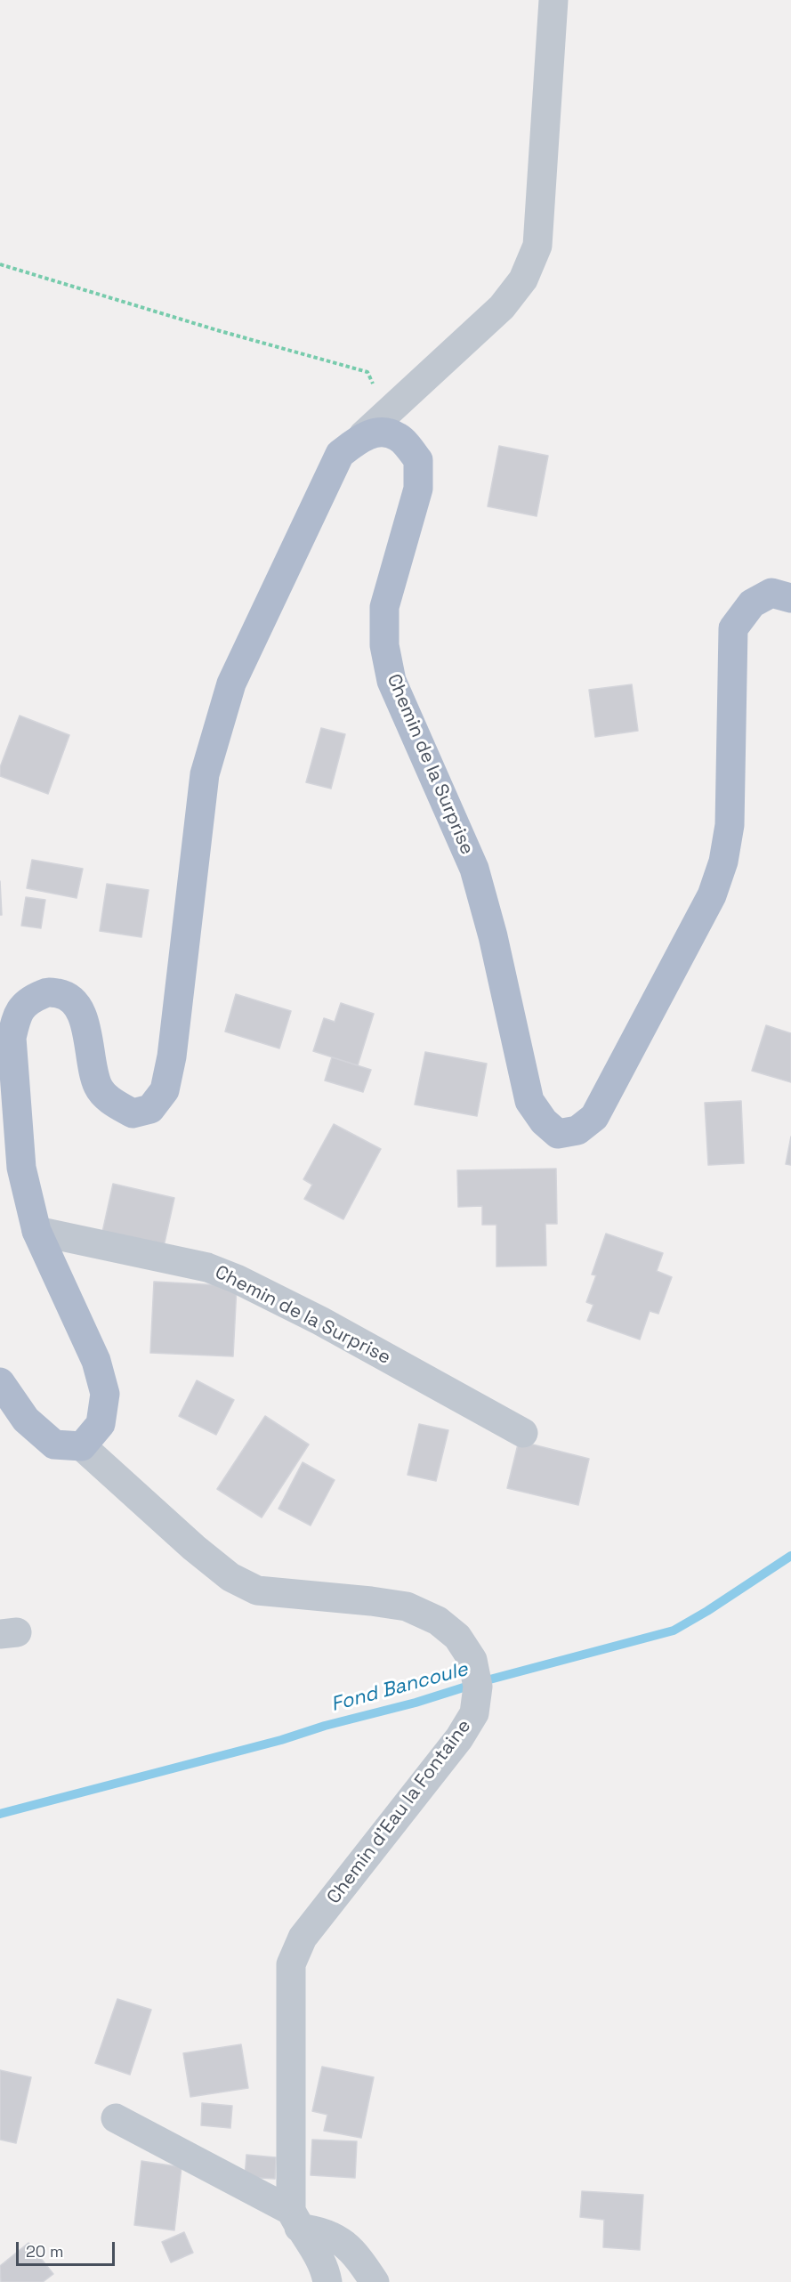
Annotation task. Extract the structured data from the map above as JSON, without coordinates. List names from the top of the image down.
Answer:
{
  "streets": {
    "main road": ["Chemin de la Surprise"],
    "street": ["Chemin d'Eau la Fontaine"]
  },
  "water": ["Fond Bancoule"],
  "scale_bar": "20 m"
}
